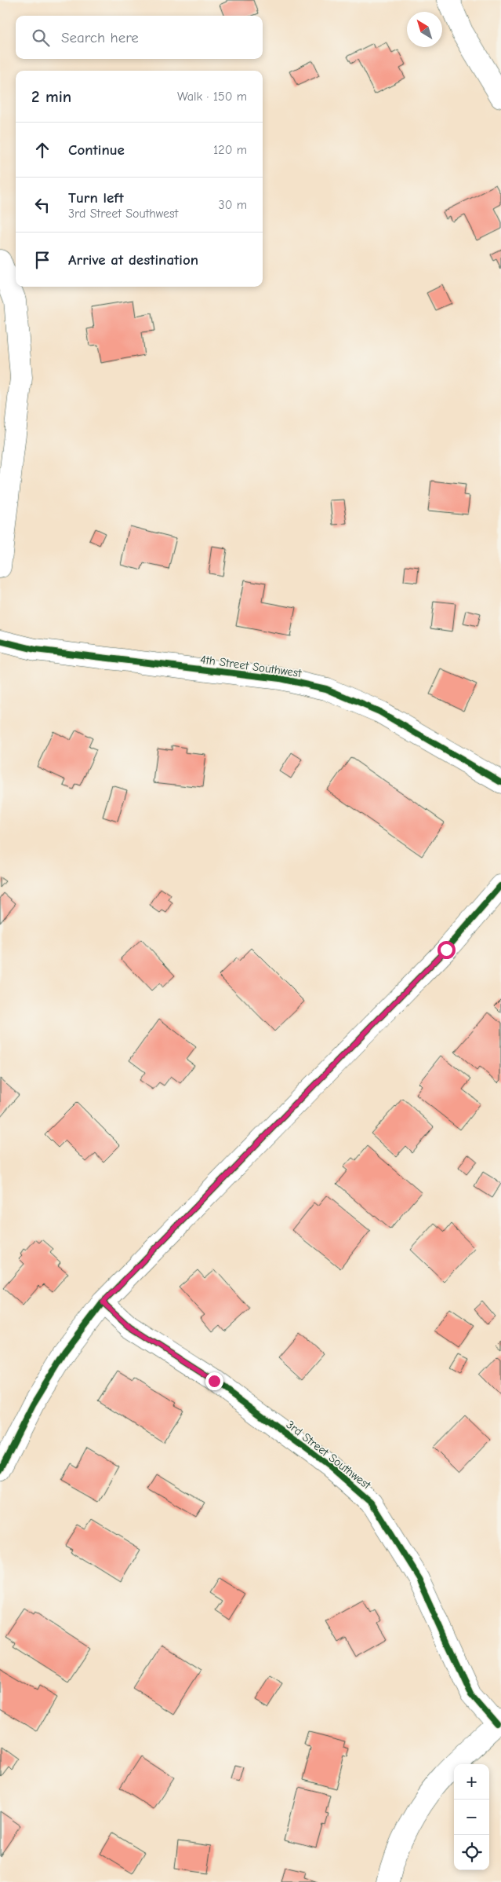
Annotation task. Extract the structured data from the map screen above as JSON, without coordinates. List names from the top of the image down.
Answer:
{
  "streets": {
    "street": ["4th Street Southwest", "3rd Street Southwest"]
  },
  "north": "top left",
  "page": {
    "search": "Search here",
    "heading": ["2 min", "Walk · 150 m"],
    "list": [
      ["Continue", "120 m"],
      ["Turn left", "3rd Street Southwest", "30 m"],
      "Arrive at destination"
    ],
    "map_buttons": ["+", "−"]
  }
}
